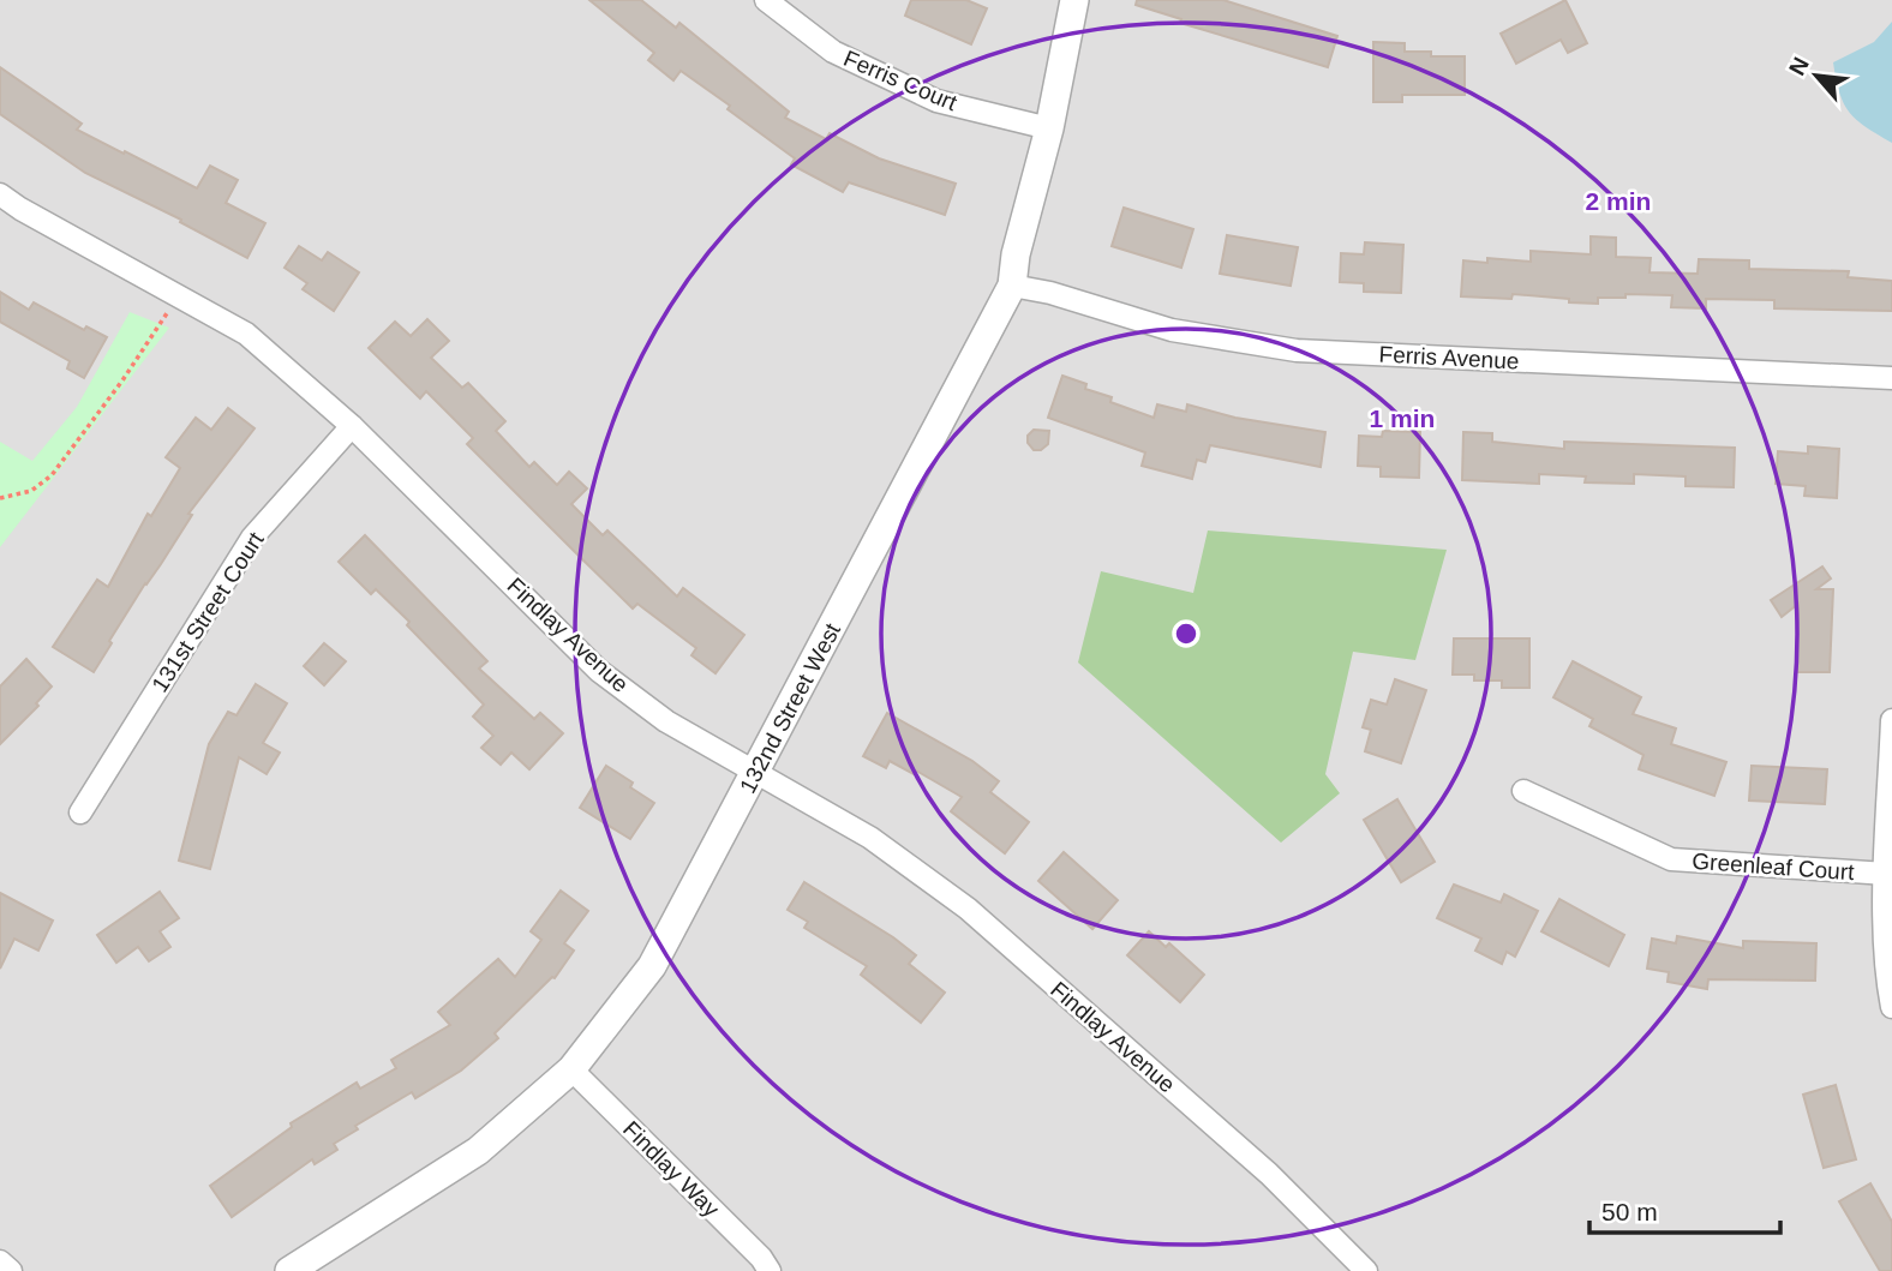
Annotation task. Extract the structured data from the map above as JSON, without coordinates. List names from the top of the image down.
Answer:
{
  "streets": {
    "street": [
      "Ferris Court",
      "Ferris Avenue",
      "131st Street Court",
      "Findlay Avenue",
      "132nd Street West",
      "Greenleaf Court",
      "Findlay Way"
    ]
  },
  "crossings": [
    ["Ferris Court", "132nd Street West"],
    ["Ferris Avenue", "132nd Street West"],
    ["131st Street Court", "Findlay Avenue"],
    ["Findlay Avenue", "132nd Street West"],
    ["132nd Street West", "Findlay Way"]
  ],
  "scale_bar": "50 m",
  "north": "top left",
  "rings": ["2 min", "1 min"]
}
